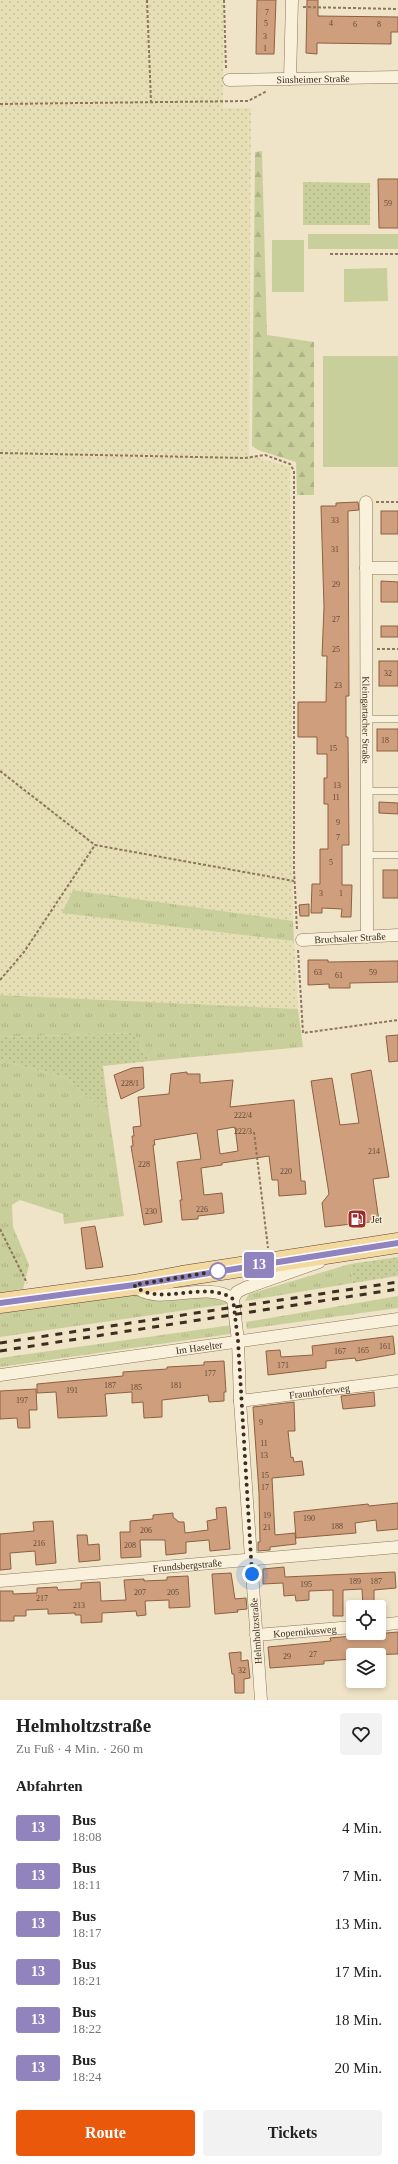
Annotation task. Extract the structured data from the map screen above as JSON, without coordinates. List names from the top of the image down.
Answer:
{
  "streets": {
    "street": [
      "Sinsheimer Straße",
      "Kleingartacher Straße",
      "Bruchsaler Straße",
      "Im Haselter",
      "Fraunhoferweg",
      "Frundsbergstraße",
      "Helmholtzstraße",
      "Kopernikusweg"
    ]
  },
  "crossings": [
    ["Kleingartacher Straße", "Bruchsaler Straße"],
    ["Im Haselter", "Helmholtzstraße"],
    ["Fraunhoferweg", "Helmholtzstraße"],
    ["Frundsbergstraße", "Helmholtzstraße"],
    ["Helmholtzstraße", "Kopernikusweg"]
  ],
  "places": {
    "fuel station": ["Jet"]
  },
  "lines": ["bus line 13"],
  "house_numbers": [
    "7",
    "5",
    "4",
    "6",
    "8",
    "3",
    "1",
    "59",
    "33",
    "31",
    "29",
    "27",
    "25",
    "32",
    "23",
    "18",
    "15",
    "13",
    "11",
    "9",
    "7",
    "5",
    "3",
    "1",
    "63",
    "59",
    "61",
    "228/1",
    "222/4",
    "222/3",
    "214",
    "228",
    "220",
    "226",
    "230",
    "161",
    "165",
    "167",
    "171",
    "177",
    "187",
    "181",
    "185",
    "191",
    "197",
    "9",
    "11",
    "13",
    "15",
    "17",
    "19",
    "190",
    "188",
    "21",
    "206",
    "216",
    "208",
    "189",
    "187",
    "195",
    "207",
    "205",
    "217",
    "213",
    "27",
    "29",
    "32"
  ],
  "page": {
    "on_map": "13",
    "heading": [
      ["Helmholtzstraße", "Zu Fuß · 4 Min. · 260 m"],
      "Abfahrten"
    ],
    "list": [
      {
        "mark": "13",
        "name": "Bus",
        "note": "18:08",
        "value": "4 Min."
      },
      {
        "mark": "13",
        "name": "Bus",
        "note": "18:11",
        "value": "7 Min."
      },
      {
        "mark": "13",
        "name": "Bus",
        "note": "18:17",
        "value": "13 Min."
      },
      {
        "mark": "13",
        "name": "Bus",
        "note": "18:21",
        "value": "17 Min."
      },
      {
        "mark": "13",
        "name": "Bus",
        "note": "18:22",
        "value": "18 Min."
      },
      {
        "mark": "13",
        "name": "Bus",
        "note": "18:24",
        "value": "20 Min."
      }
    ],
    "buttons": ["Route", "Tickets"]
  }
}
